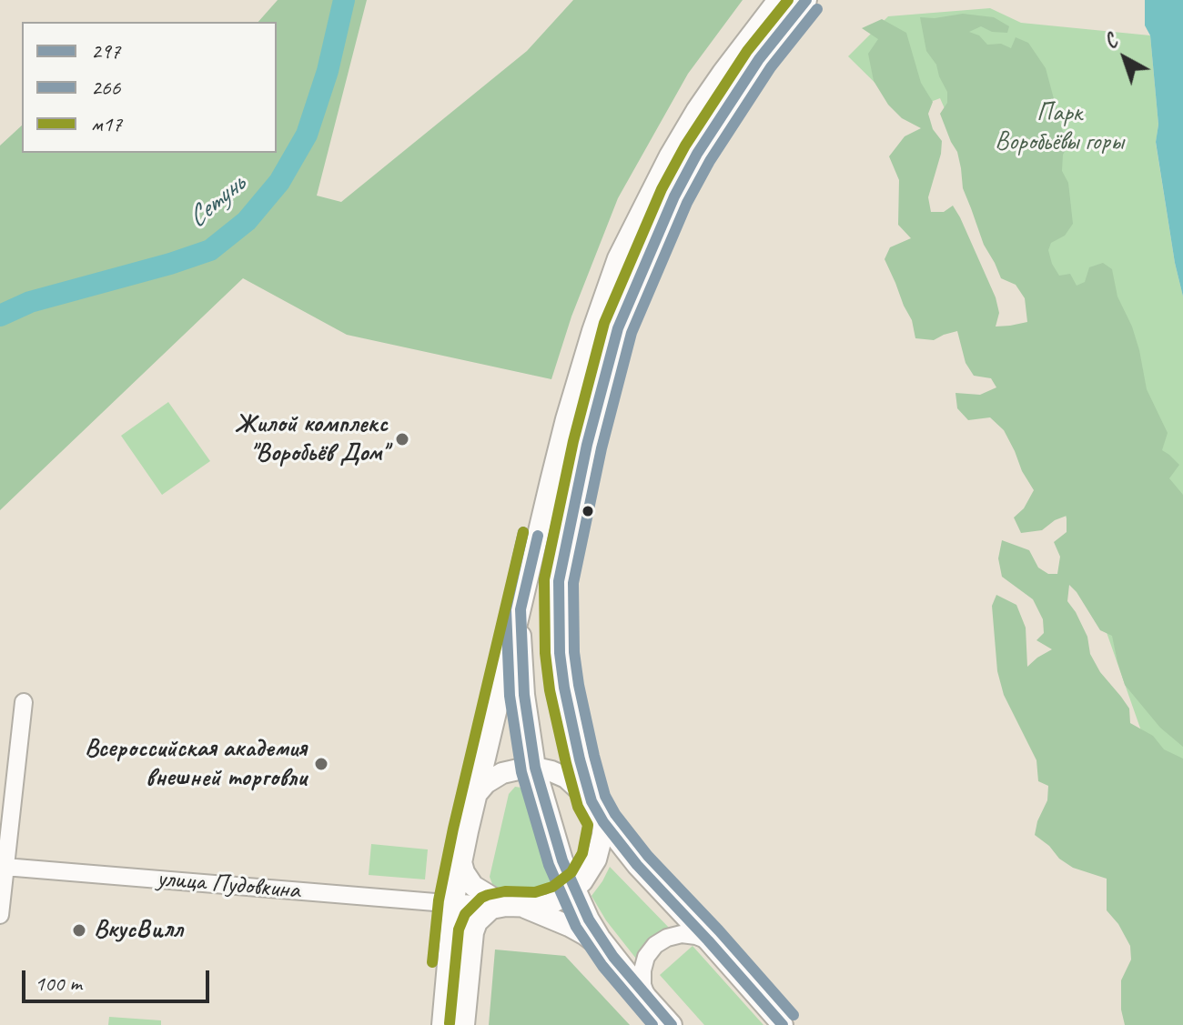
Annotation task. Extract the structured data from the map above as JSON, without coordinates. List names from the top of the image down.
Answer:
{
  "streets": {
    "street": ["улица Пудовкина"]
  },
  "water": ["Сетунь"],
  "parks": ["Парк Воробьёвы горы"],
  "places": ["Жилой комплекс \"Воробьёв Дом\"", "Всероссийская академия внешней торговли", "ВкусВилл"],
  "lines": ["transit line 297", "transit line м17", "transit line 266"],
  "legend": ["297", "266", "м17"],
  "scale_bar": "100 m",
  "north": "top left"
}
